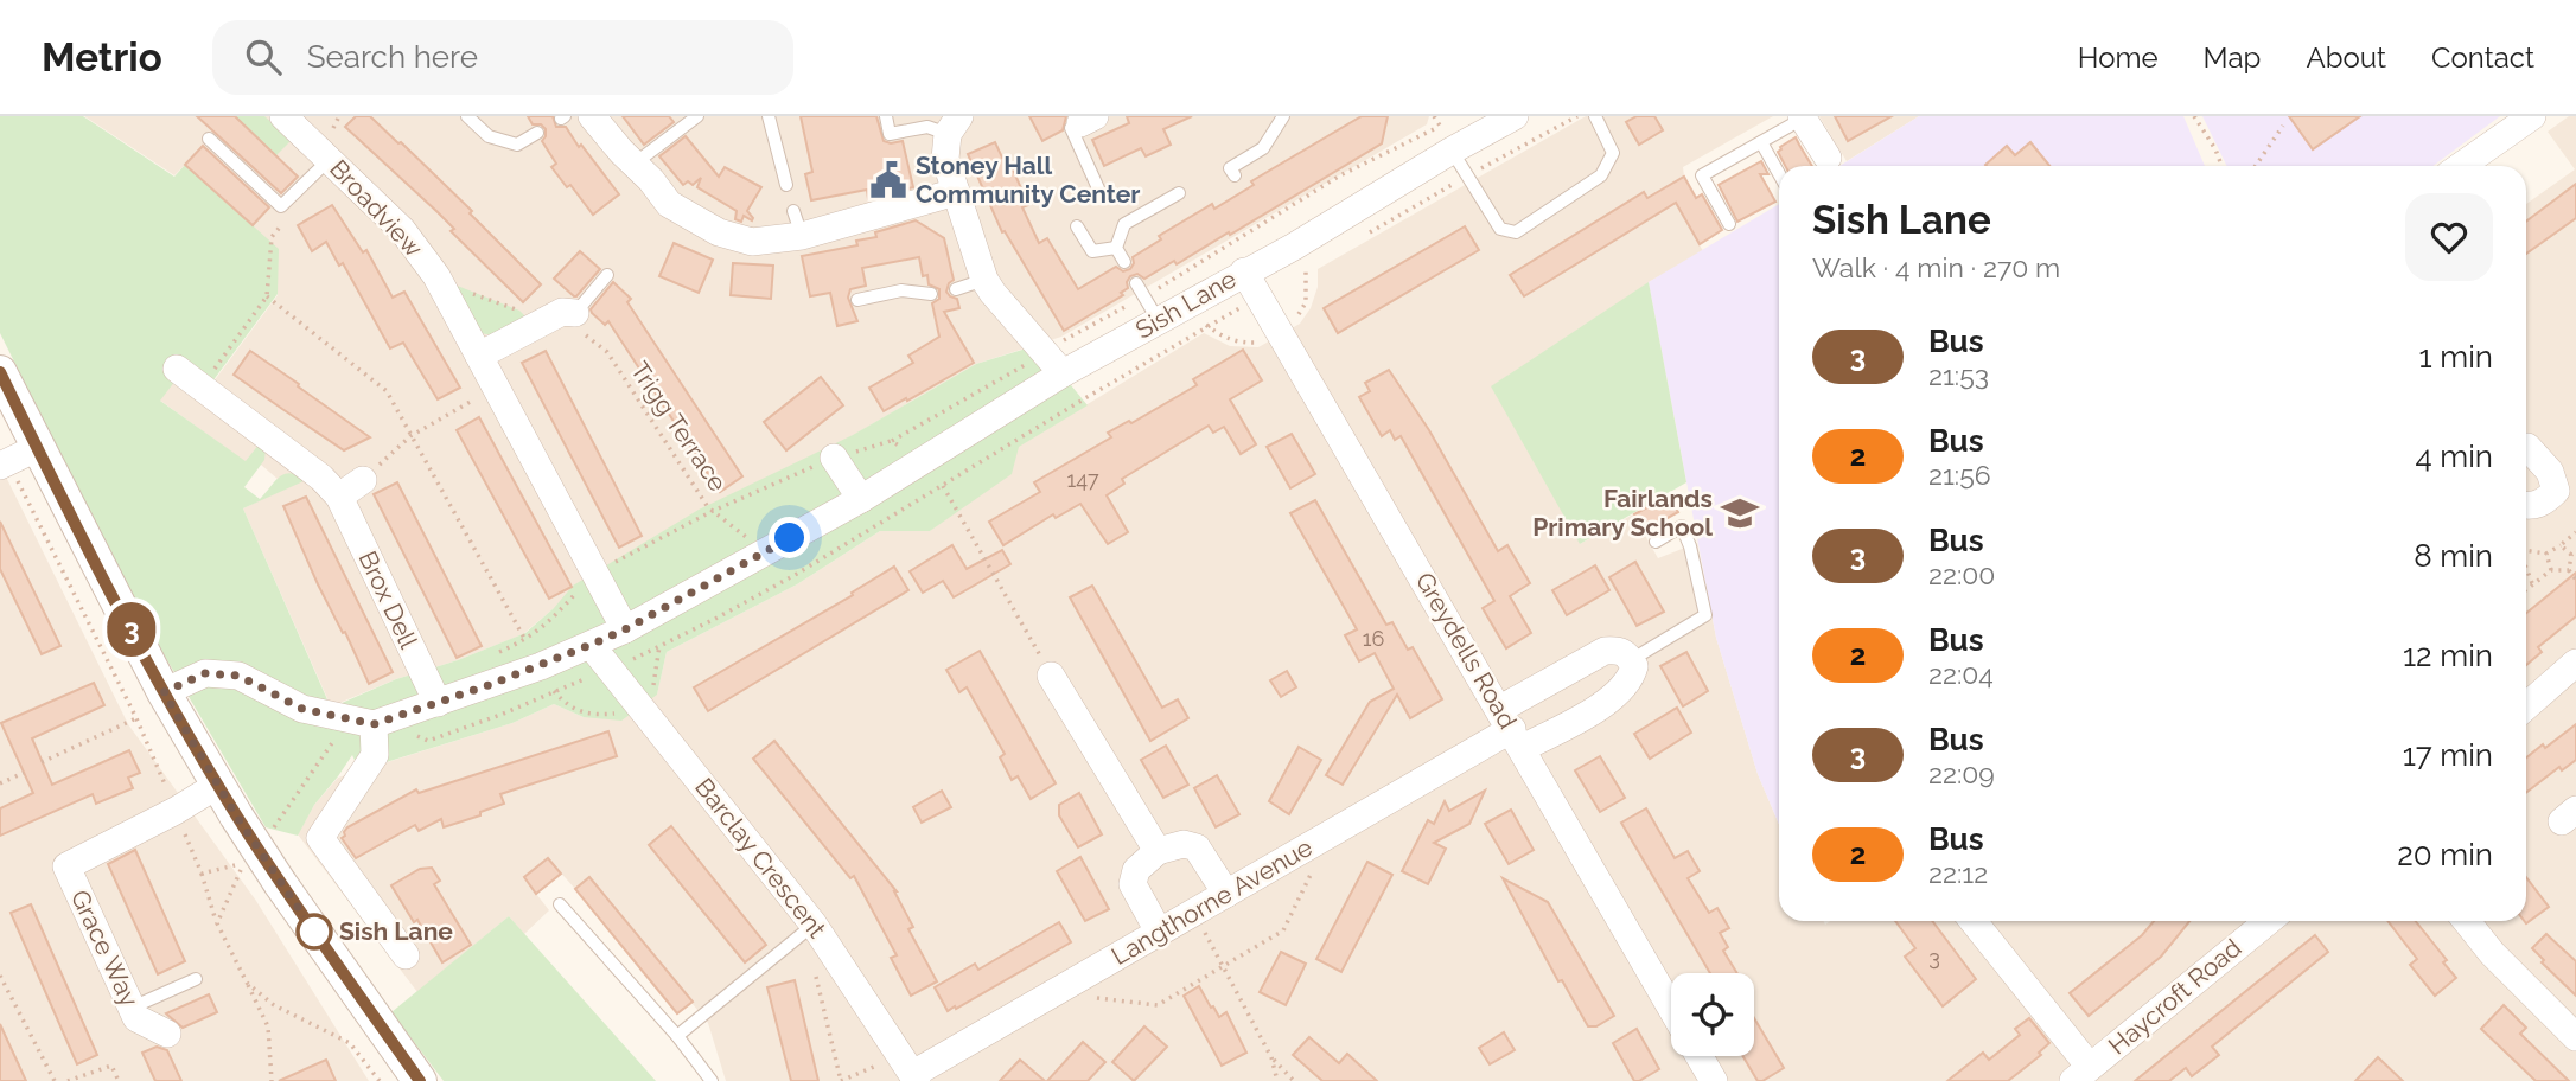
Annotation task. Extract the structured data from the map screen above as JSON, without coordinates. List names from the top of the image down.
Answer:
{
  "streets": {
    "street": [
      "Broadview",
      "Sish Lane",
      "Brox Dell",
      "Greydells Road",
      "Barclay Crescent",
      "Langthorne Avenue",
      "Grace Way",
      "Haycroft Road"
    ],
    "path": ["Trigg Terrace"]
  },
  "crossings": [
    ["Broadview", "Sish Lane"],
    ["Sish Lane", "Trigg Terrace"],
    ["Sish Lane", "Brox Dell"],
    ["Sish Lane", "Greydells Road"],
    ["Sish Lane", "Barclay Crescent"],
    ["Greydells Road", "Langthorne Avenue"],
    ["Barclay Crescent", "Langthorne Avenue"]
  ],
  "places": {
    "public building": ["Stoney Hall Community Center"],
    "school or university": ["Fairlands Primary School"],
    "other": ["Sish Lane"]
  },
  "lines": ["bus line 3"],
  "house_numbers": ["147", "16", "3"],
  "page": {
    "header": "Metrio",
    "search": "Search here",
    "nav": [
      "Home",
      "Map",
      "About",
      "Contact"
    ],
    "on_map": "3",
    "heading": ["Sish Lane", "Walk · 4 min · 270 m"],
    "list": [
      {
        "mark": "3",
        "name": "Bus",
        "note": "21:53",
        "value": "1 min"
      },
      {
        "mark": "2",
        "name": "Bus",
        "note": "21:56",
        "value": "4 min"
      },
      {
        "mark": "3",
        "name": "Bus",
        "note": "22:00",
        "value": "8 min"
      },
      {
        "mark": "2",
        "name": "Bus",
        "note": "22:04",
        "value": "12 min"
      },
      {
        "mark": "3",
        "name": "Bus",
        "note": "22:09",
        "value": "17 min"
      },
      {
        "mark": "2",
        "name": "Bus",
        "note": "22:12",
        "value": "20 min"
      }
    ]
  }
}
